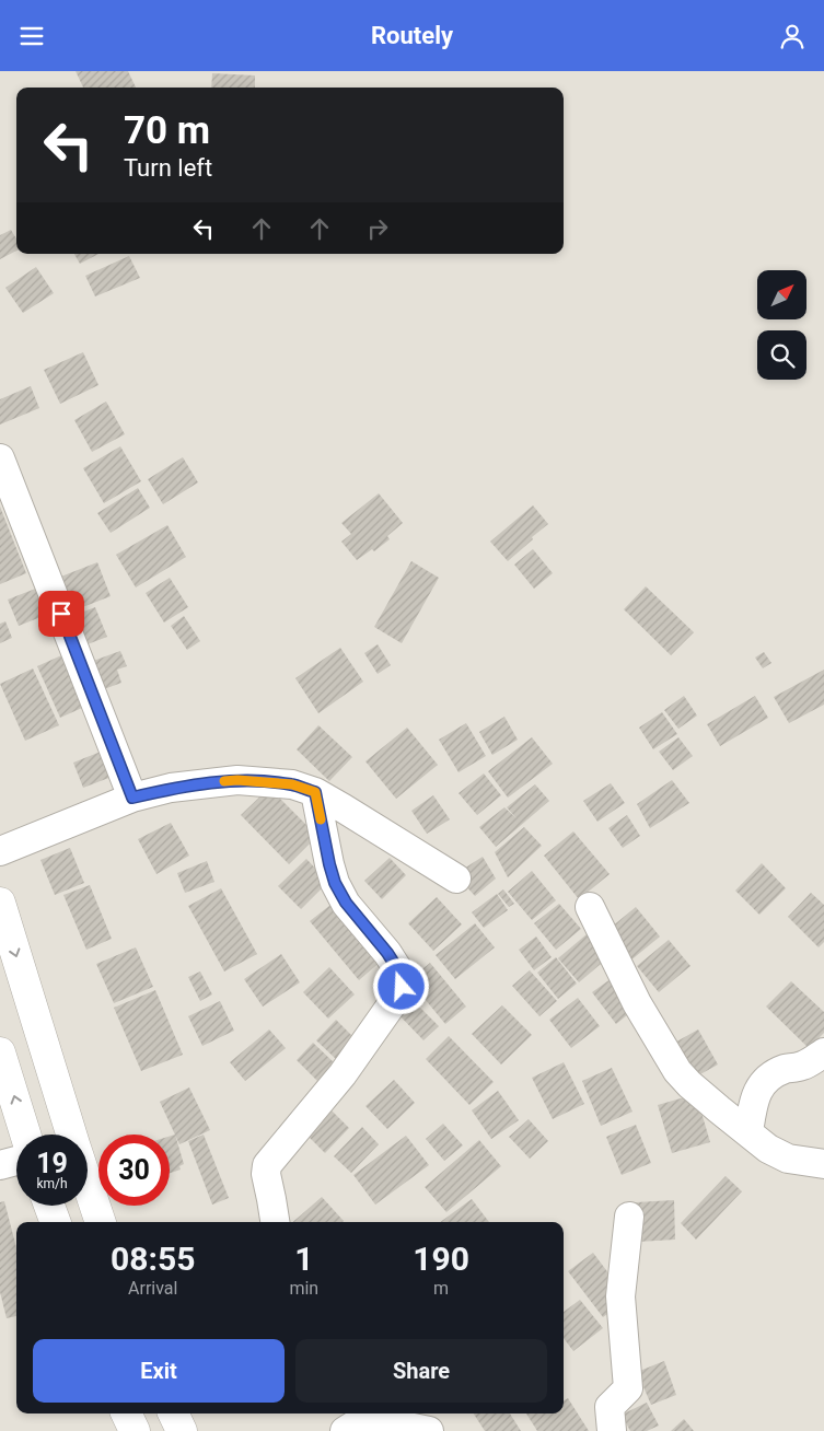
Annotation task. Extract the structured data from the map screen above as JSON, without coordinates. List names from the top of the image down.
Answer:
{
  "north": "top right",
  "page": {
    "header": "Routely",
    "turn": ["70 m", "Turn left"],
    "speed": "19 km/h",
    "limit": "30",
    "eta": [
      "08:55",
      "Arrival",
      "1",
      "min",
      "190",
      "m"
    ],
    "buttons": ["Exit", "Share"]
  }
}
